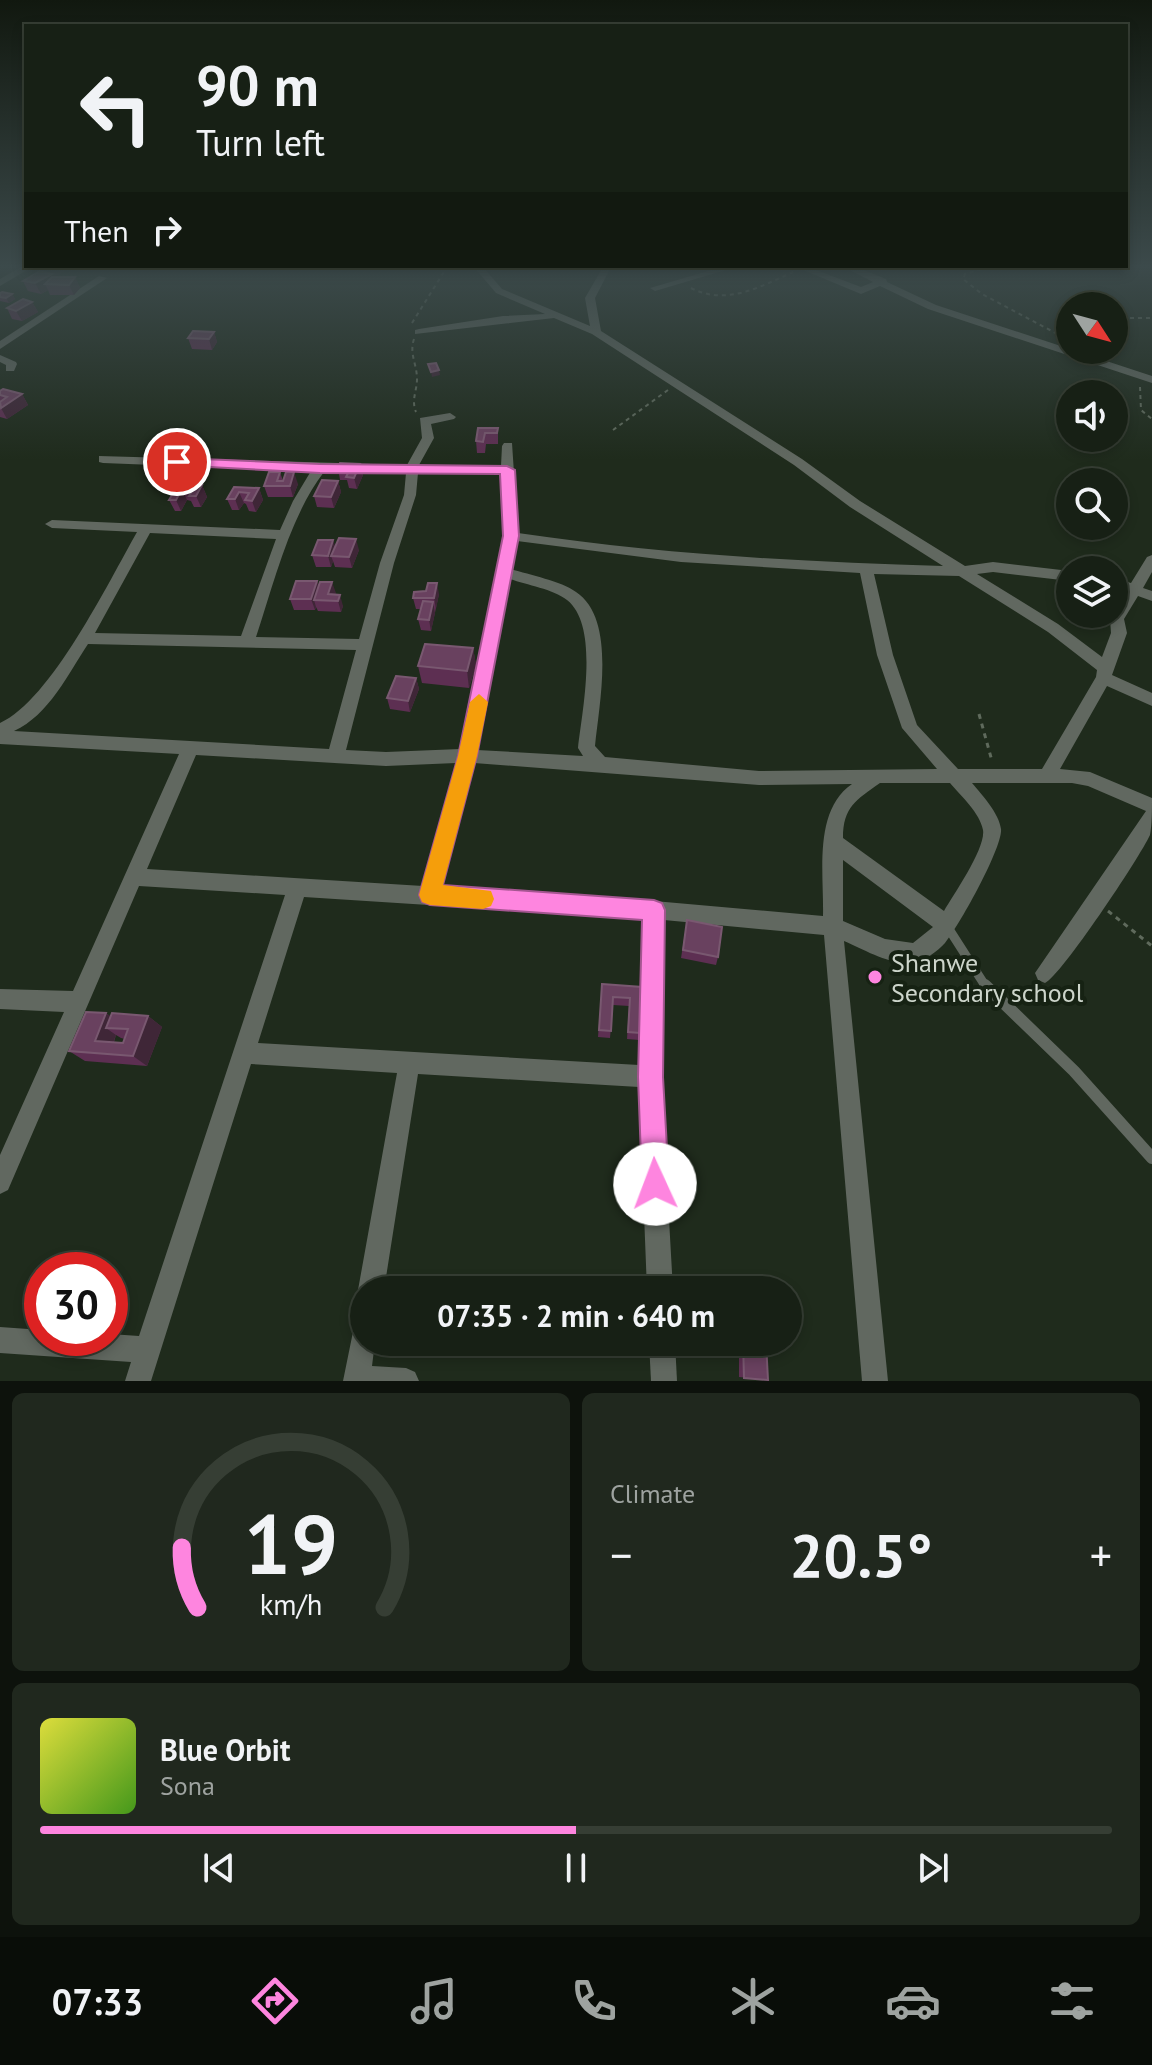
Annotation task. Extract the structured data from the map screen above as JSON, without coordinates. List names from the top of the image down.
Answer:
{
  "places": ["Shanwe Secondary school"],
  "north": "bottom right",
  "page": {
    "turn": ["90 m", "Turn left"],
    "then": "Then",
    "limit": "30",
    "trip": "07:35 · 2 min · 640 m",
    "tile": "Climate",
    "heat": ["−", "20.5°", "+"],
    "song": ["Blue Orbit", "Sona"],
    "tabs": "07:33",
    "gauge": ["19", "km/h"]
  }
}
